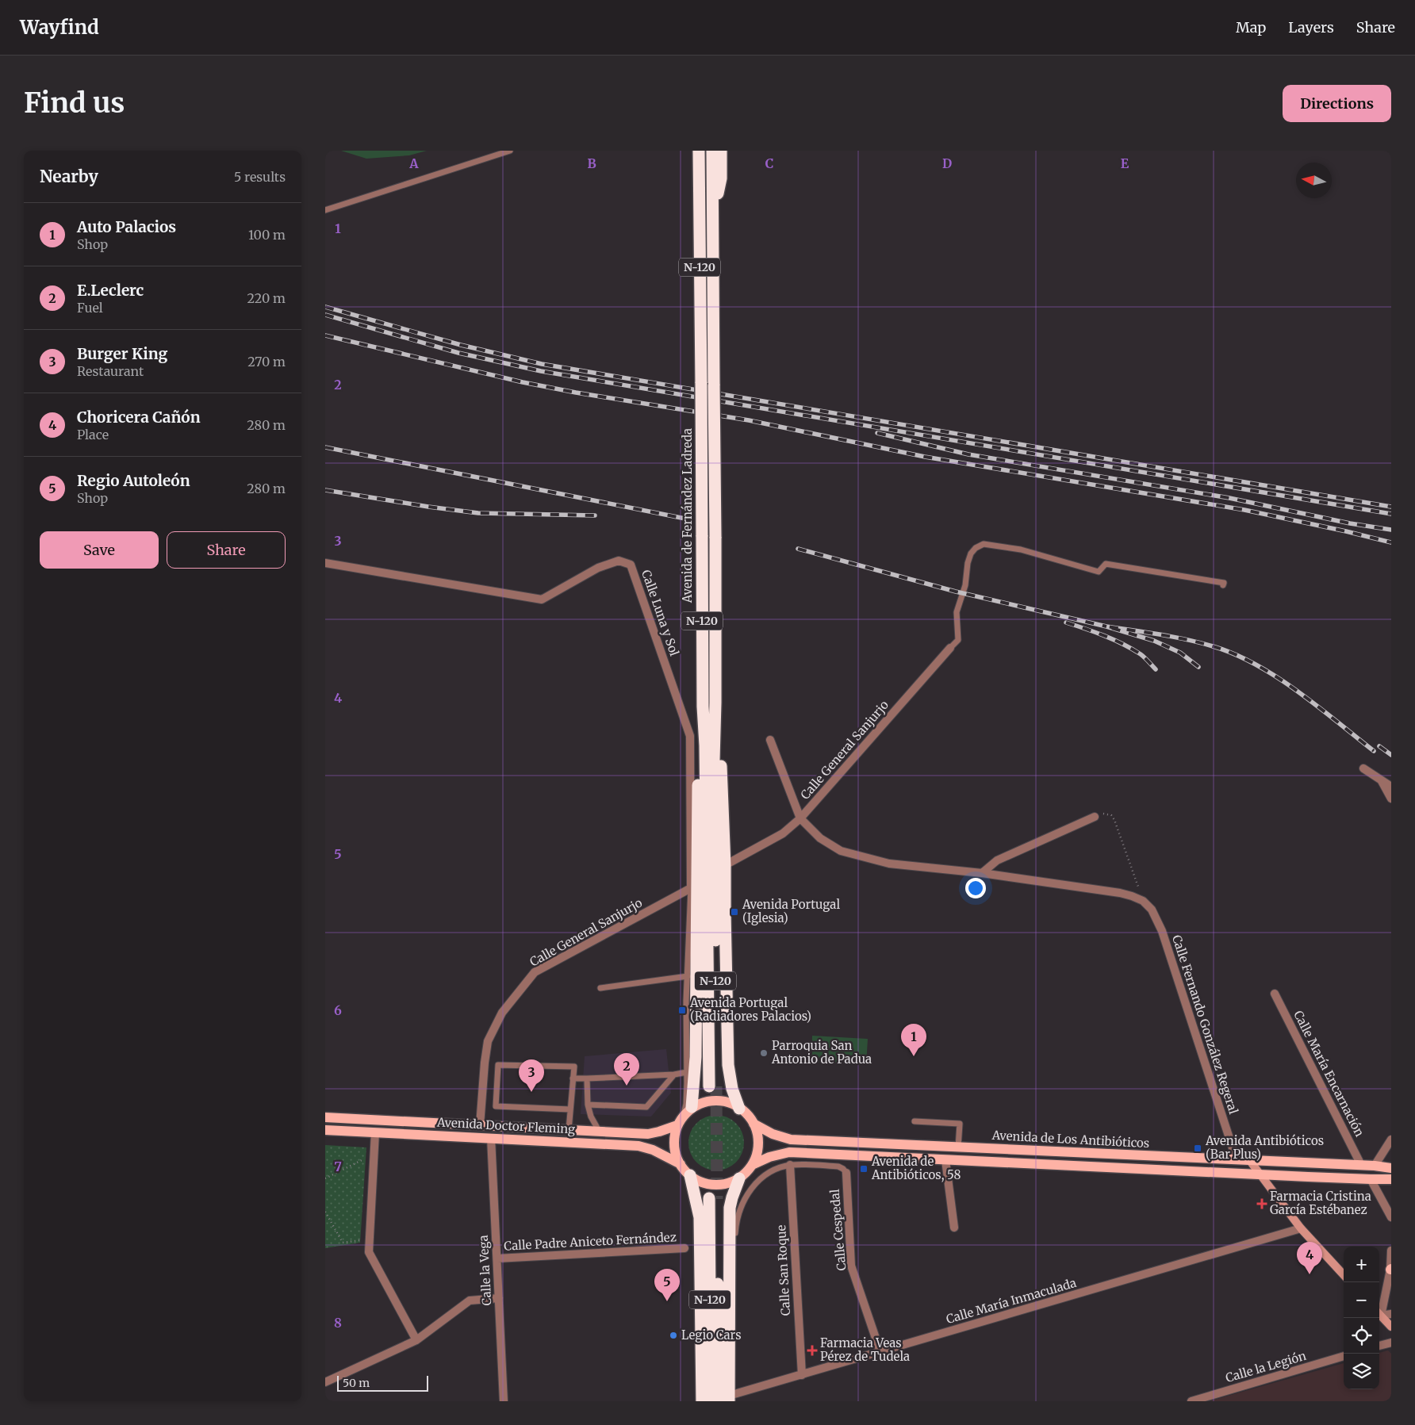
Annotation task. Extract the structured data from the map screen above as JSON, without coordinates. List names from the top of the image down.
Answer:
{
  "streets": {
    "highway": ["N-120", "Avenida de Fernández Ladreda"],
    "main road": ["Avenida Doctor Fleming", "Avenida de Los Antibióticos"],
    "street": [
      "Calle Luna y Sol",
      "Calle General Sanjurjo",
      "Calle Fernando González Regeral",
      "Calle María Encarnación",
      "Calle Cespedal",
      "Calle Padre Aniceto Fernández",
      "Calle la Vega",
      "Calle San Roque",
      "Calle María Inmaculada",
      "Calle la Legión"
    ]
  },
  "crossings": [
    ["N-120", "Avenida de Fernández Ladreda"],
    ["N-120", "Calle María Inmaculada"],
    ["Calle Luna y Sol", "Calle General Sanjurjo"],
    ["Calle General Sanjurjo", "Avenida Doctor Fleming"],
    ["Calle Fernando González Regeral", "Avenida de Los Antibióticos"],
    ["Calle María Encarnación", "Avenida de Los Antibióticos"],
    ["Avenida Doctor Fleming", "Avenida de Los Antibióticos"],
    ["Avenida Doctor Fleming", "Calle la Vega"],
    ["Calle Cespedal", "Calle María Inmaculada"],
    ["Calle Padre Aniceto Fernández", "Calle la Vega"],
    ["Calle San Roque", "Calle María Inmaculada"]
  ],
  "places": {
    "transit": [
      "Avenida Portugal (Iglesia)",
      "Avenida Portugal (Radiadores Palacios)",
      "Avenida Antibióticos (Bar Plus)",
      "Avenida de Antibióticos, 58"
    ],
    "other": ["Parroquia San Antonio de Padua", "Legio Cars"],
    "health": ["Farmacia Cristina García Estébanez", "Farmacia Veas Pérez de Tudela"]
  },
  "scale_bar": "50 m",
  "north": "left",
  "page": {
    "header": "Wayfind",
    "nav": ["Map", "Layers", "Share"],
    "buttons": [
      "Directions",
      ["Save", "Share"]
    ],
    "title": "Find us",
    "heading": ["Nearby", "5 results"],
    "list": [
      {
        "mark": "1",
        "name": "Auto Palacios",
        "note": "Shop",
        "value": "100 m"
      },
      {
        "mark": "2",
        "name": "E.Leclerc",
        "note": "Fuel",
        "value": "220 m"
      },
      {
        "mark": "3",
        "name": "Burger King",
        "note": "Restaurant",
        "value": "270 m"
      },
      {
        "mark": "4",
        "name": "Choricera Cañón",
        "note": "Place",
        "value": "280 m"
      },
      {
        "mark": "5",
        "name": "Regio Autoleón",
        "note": "Shop",
        "value": "280 m"
      }
    ],
    "pins": [
      "1",
      "2",
      "3",
      "4",
      "5"
    ],
    "map_buttons": ["+", "−"],
    "scale": "50 m"
  },
  "grid": {
    "columns": [
      "A",
      "B",
      "C",
      "D",
      "E"
    ],
    "rows": [
      "1",
      "2",
      "3",
      "4",
      "5",
      "6",
      "7",
      "8"
    ]
  }
}
